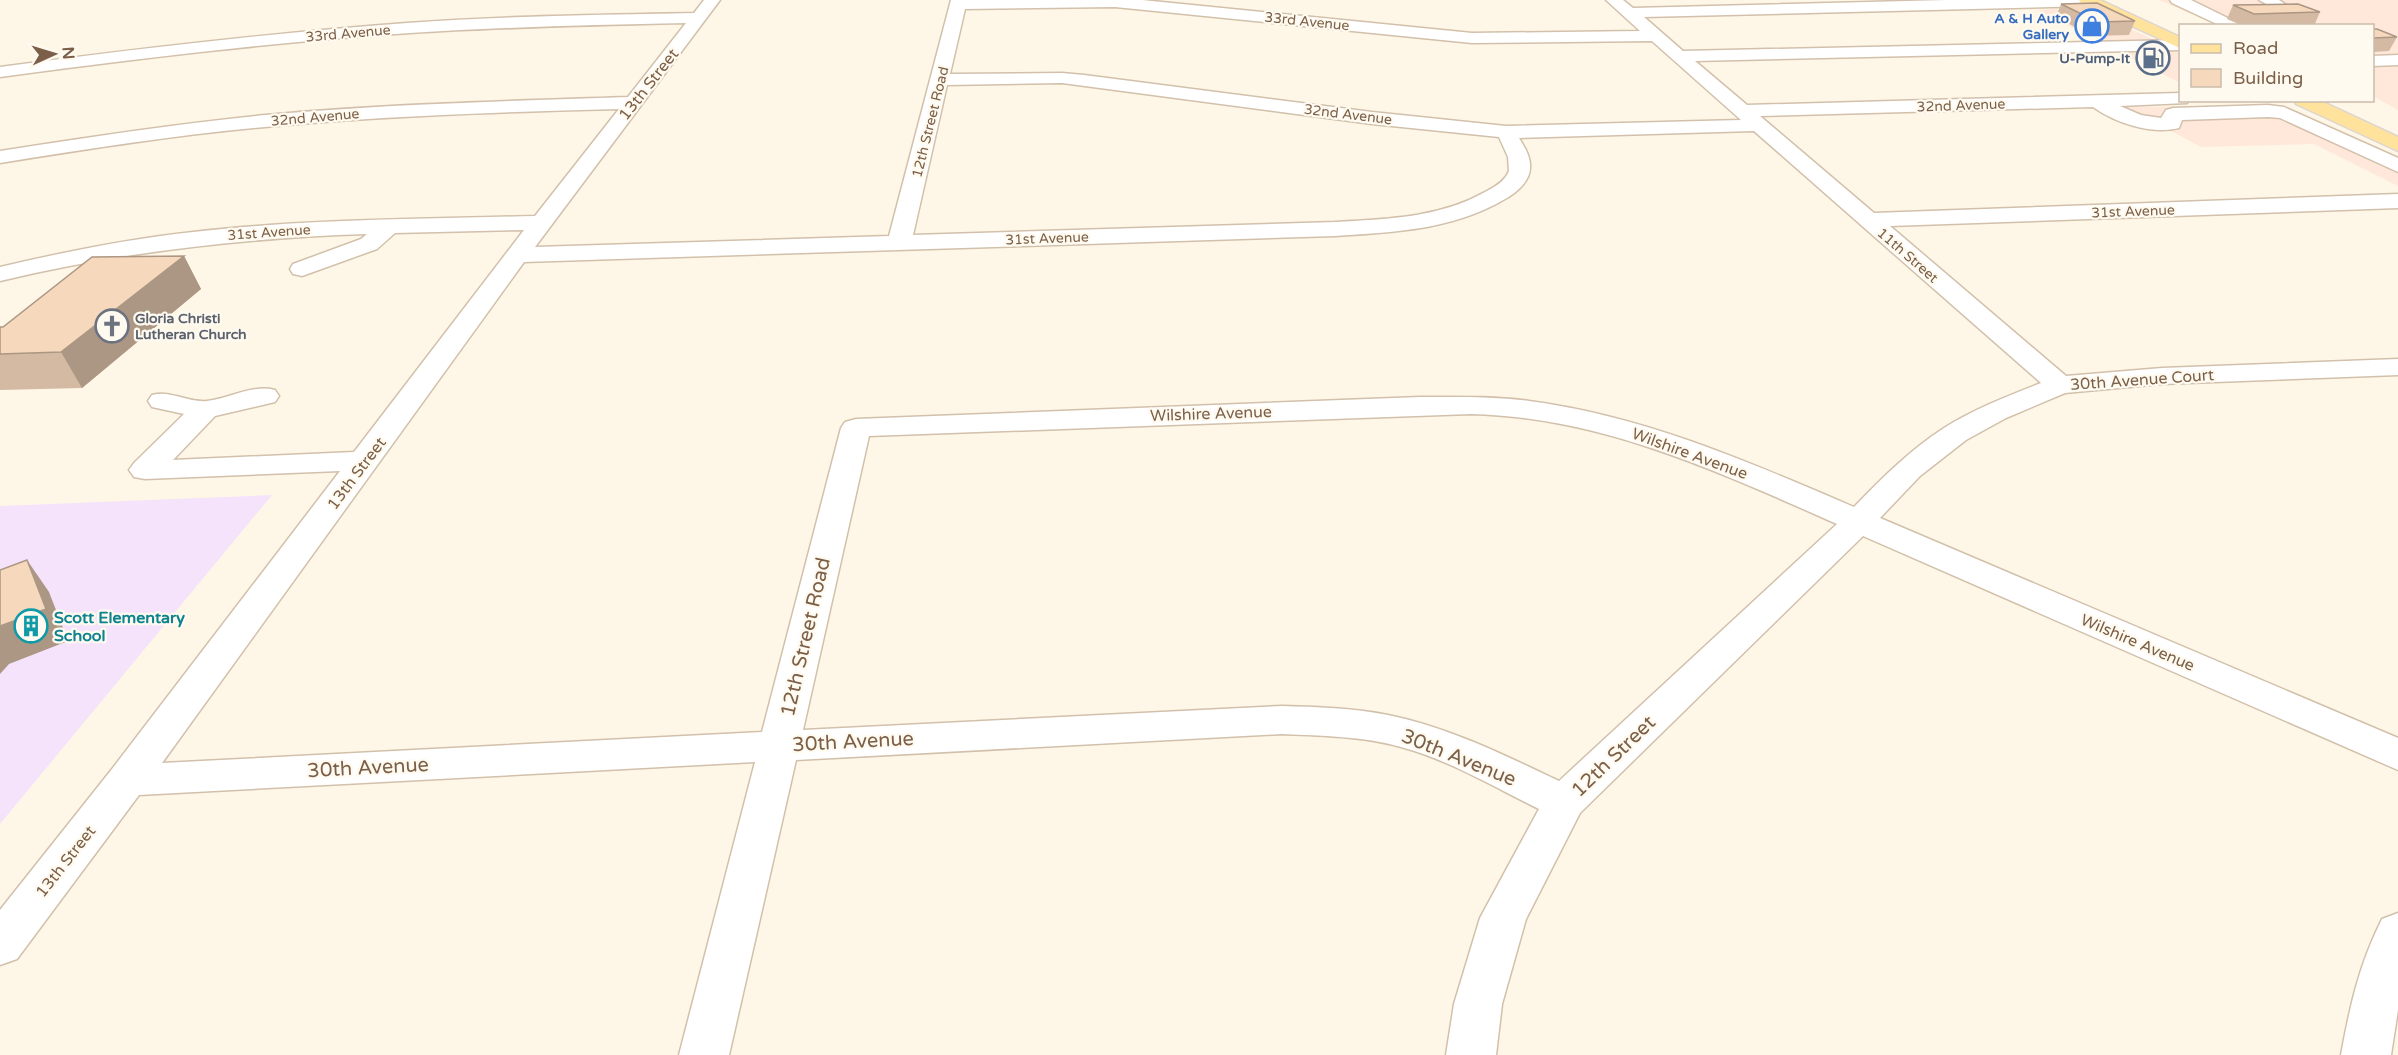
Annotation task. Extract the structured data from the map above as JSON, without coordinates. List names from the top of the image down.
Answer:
{
  "streets": {
    "street": [
      "33rd Avenue",
      "13th Street",
      "32nd Avenue",
      "12th Street Road",
      "31st Avenue",
      "11th Street",
      "30th Avenue Court",
      "Wilshire Avenue",
      "30th Avenue",
      "12th Street"
    ]
  },
  "crossings": [
    ["33rd Avenue", "13th Street"],
    ["33rd Avenue", "12th Street Road"],
    ["33rd Avenue", "11th Street"],
    ["13th Street", "32nd Avenue"],
    ["13th Street", "31st Avenue"],
    ["13th Street", "30th Avenue"],
    ["32nd Avenue", "12th Street Road"],
    ["32nd Avenue", "31st Avenue"],
    ["32nd Avenue", "11th Street"],
    ["12th Street Road", "31st Avenue"],
    ["12th Street Road", "Wilshire Avenue"],
    ["12th Street Road", "30th Avenue"],
    ["31st Avenue", "11th Street"],
    ["11th Street", "30th Avenue Court"],
    ["30th Avenue Court", "Wilshire Avenue"],
    ["30th Avenue Court", "12th Street"],
    ["Wilshire Avenue", "12th Street"],
    ["30th Avenue", "12th Street"]
  ],
  "places": {
    "shop": ["A & H Auto Gallery"],
    "fuel station": ["U-Pump-It"],
    "church": ["Gloria Christi Lutheran Church"],
    "building": ["Scott Elementary School"]
  },
  "legend": ["Road", "Building"],
  "north": "right"
}
